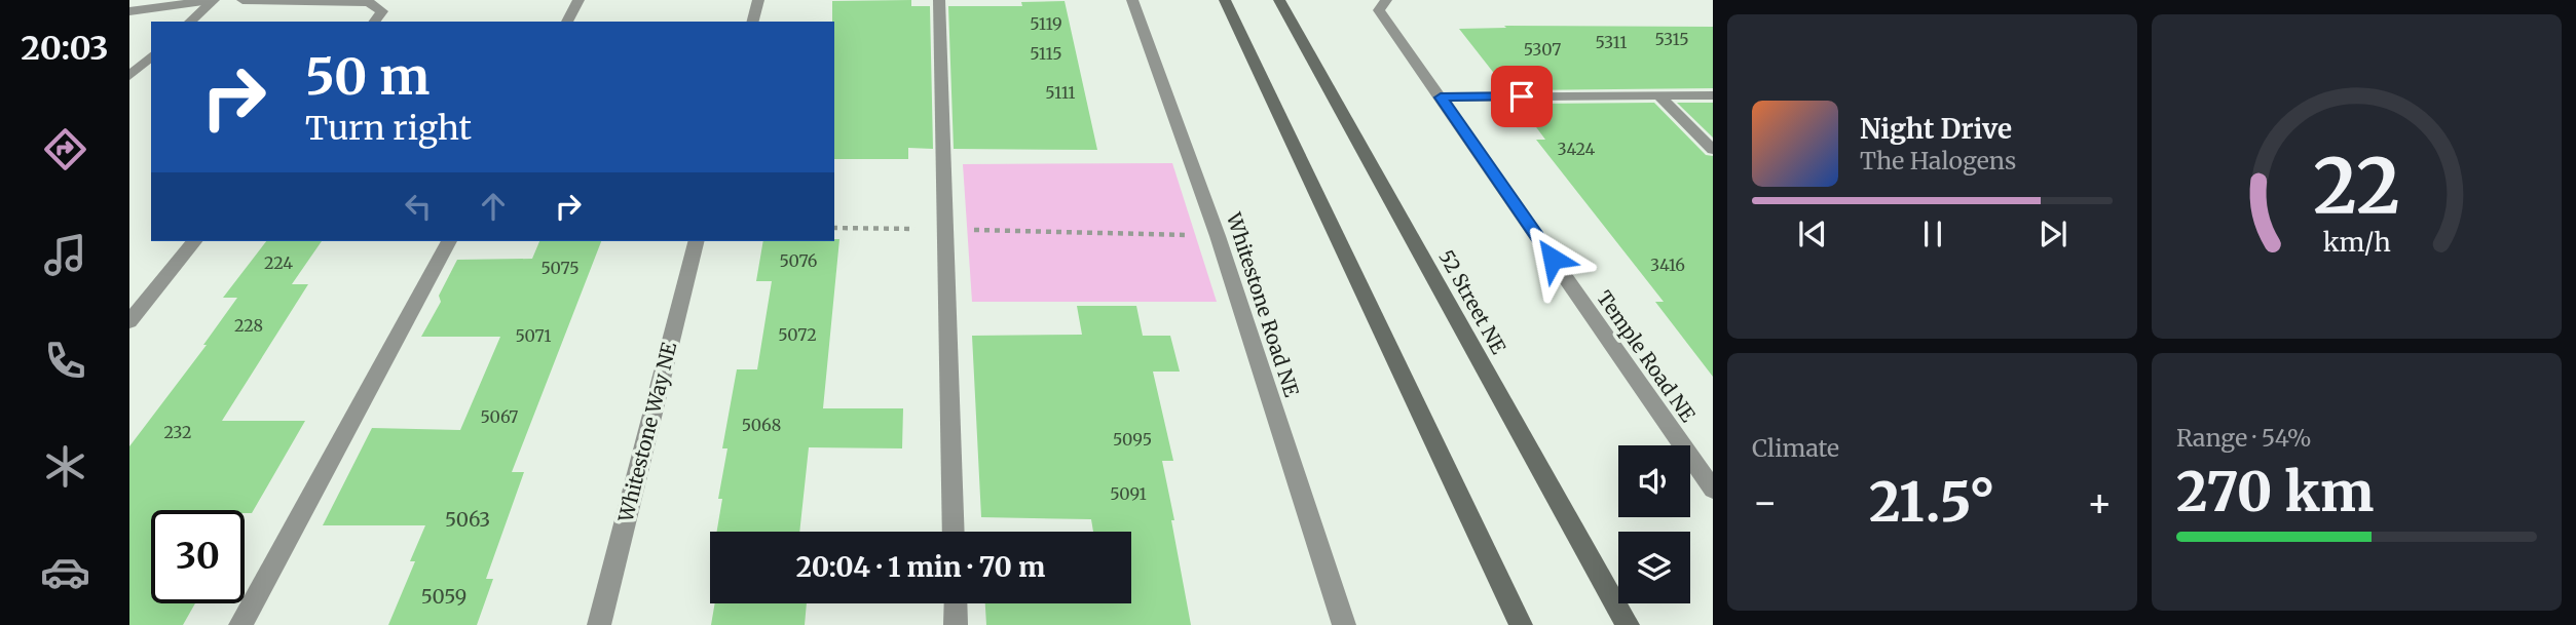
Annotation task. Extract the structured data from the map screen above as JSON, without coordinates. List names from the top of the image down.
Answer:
{
  "streets": {
    "main road": ["52 Street NE"],
    "street": ["Whitestone Road NE", "Temple Road NE", "Whitestone Way NE"]
  },
  "house_numbers": [
    "5119",
    "5315",
    "5311",
    "5307",
    "5115",
    "5111",
    "3424",
    "5076",
    "224",
    "3416",
    "5075",
    "228",
    "5072",
    "5071",
    "5067",
    "5068",
    "232",
    "5095",
    "5091",
    "5063",
    "5059"
  ],
  "page": {
    "tabs": "20:03",
    "turn": ["50 m", "Turn right"],
    "song": ["Night Drive", "The Halogens"],
    "tile": [
      "Climate",
      ["Range · 54%", "270 km"]
    ],
    "heat": ["−", "21.5°", "+"],
    "limit": "30",
    "trip": "20:04 · 1 min · 70 m",
    "gauge": ["22", "km/h"]
  }
}
